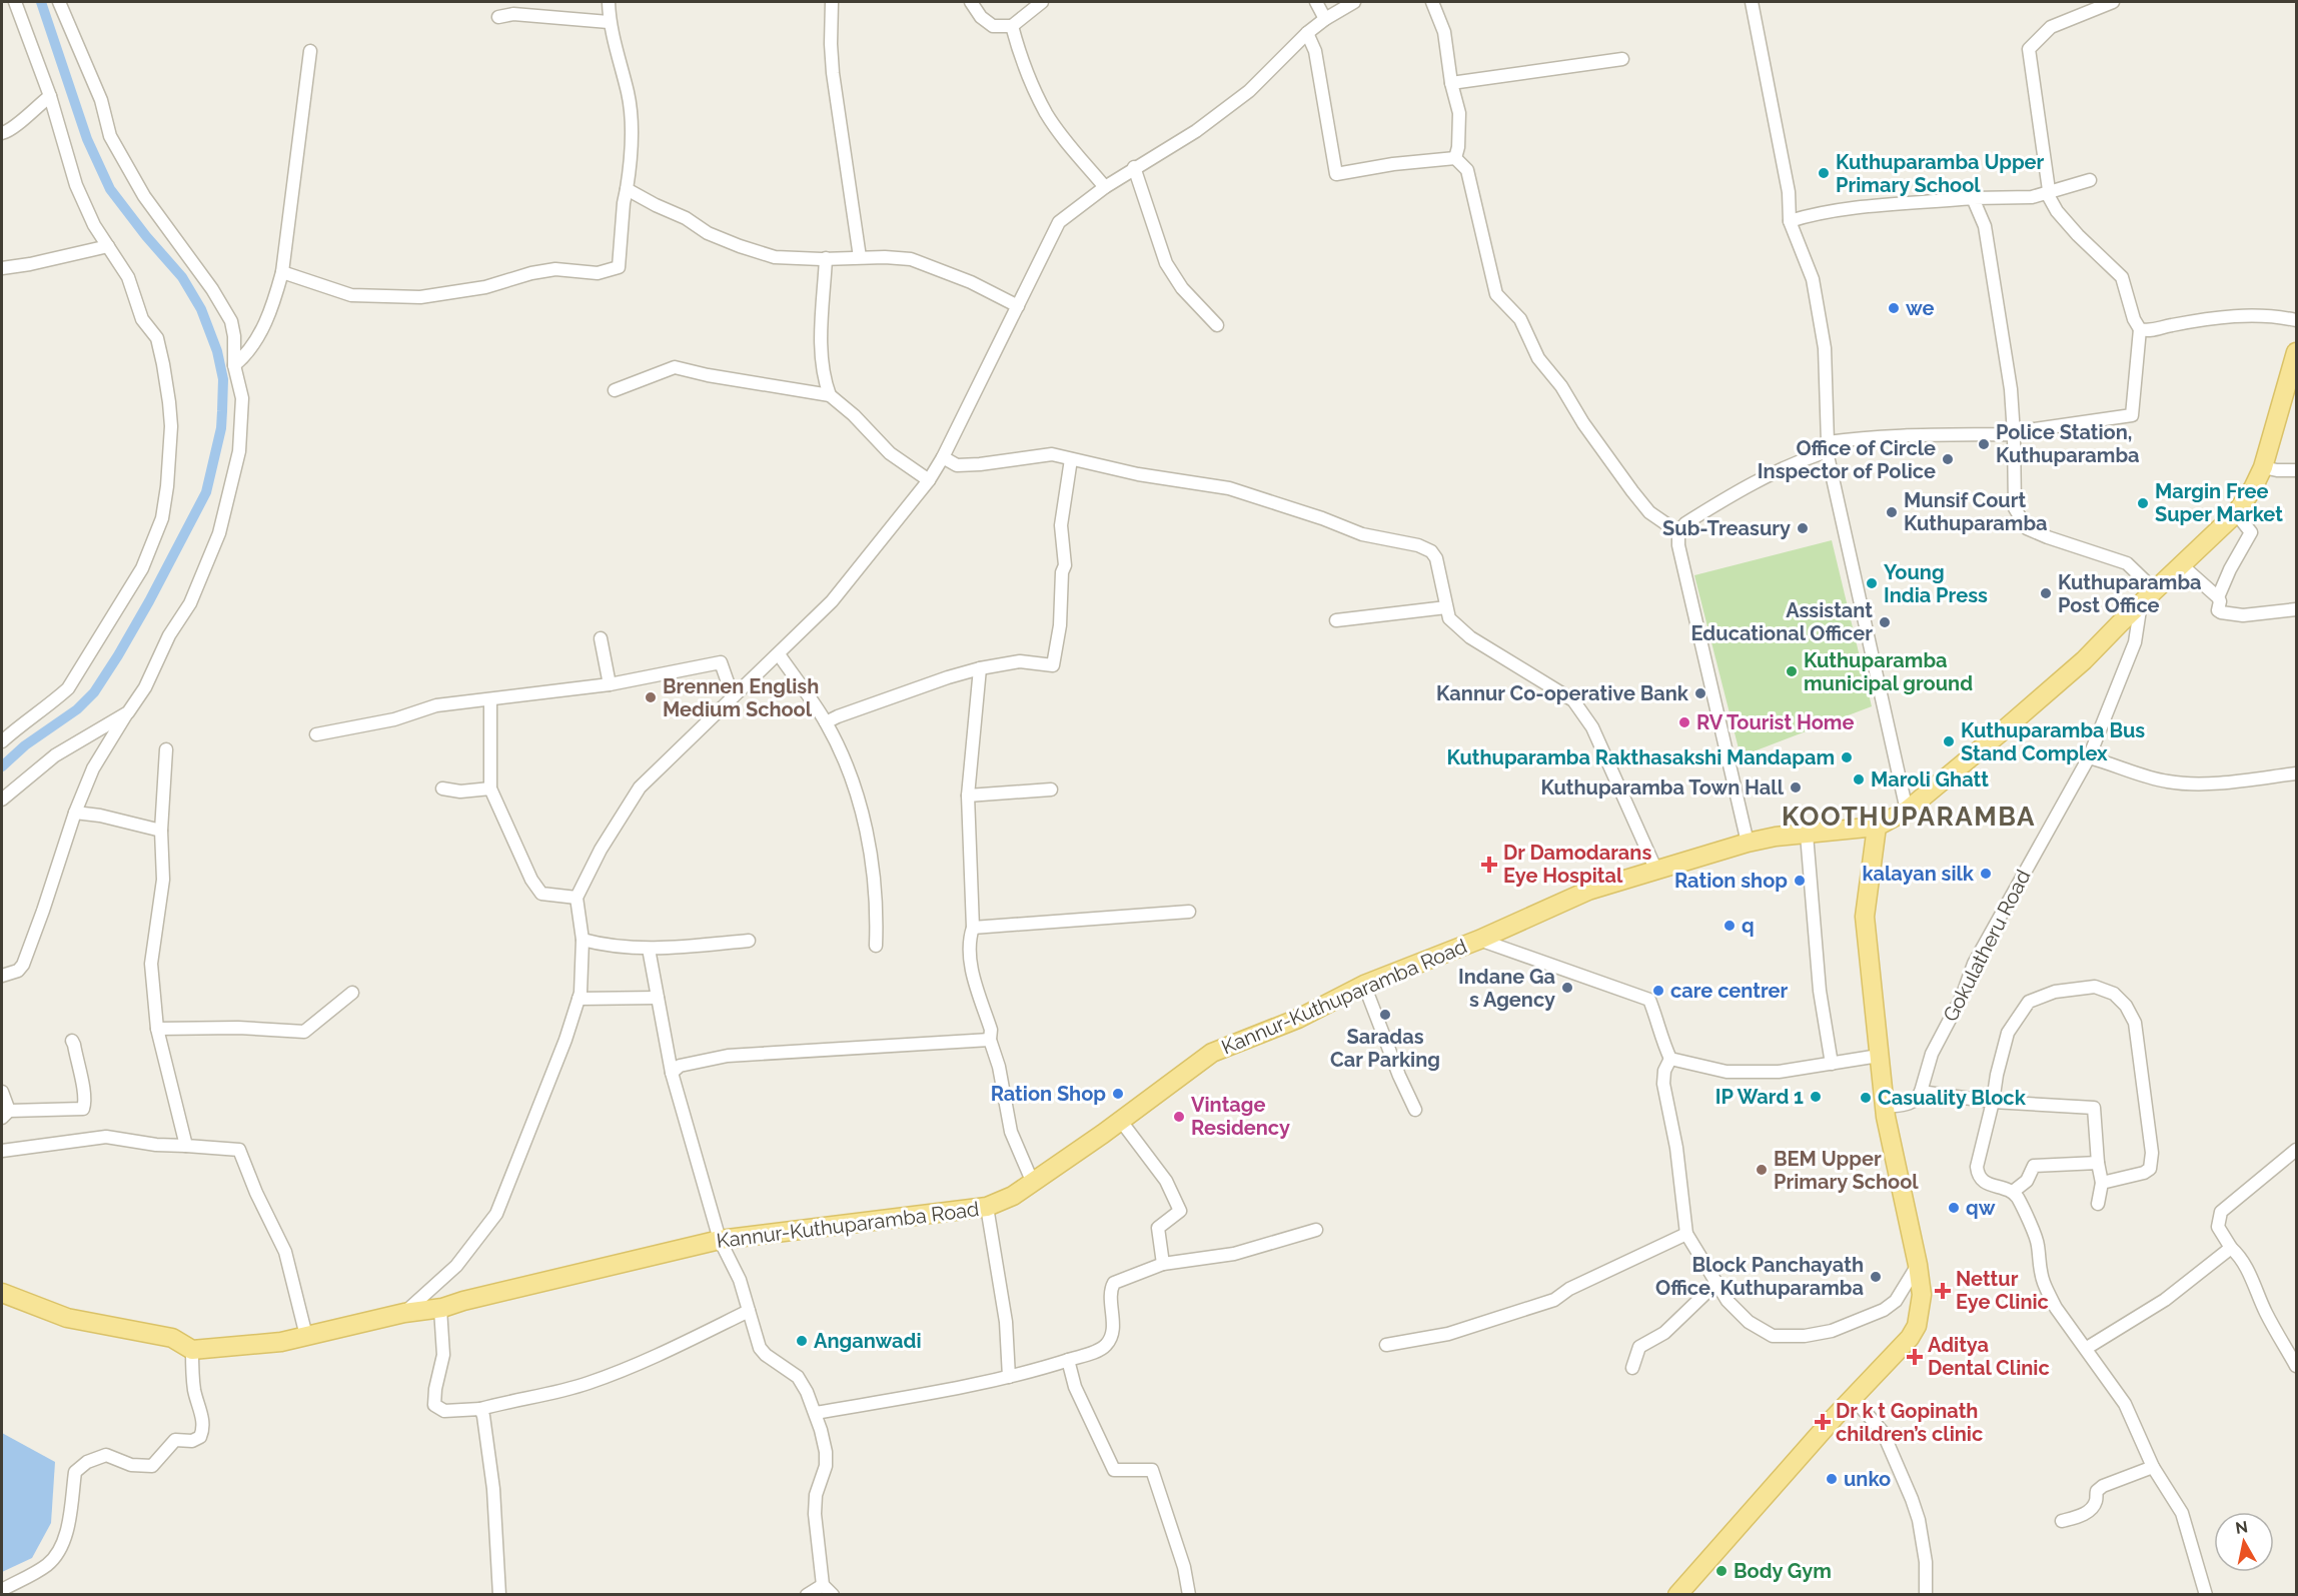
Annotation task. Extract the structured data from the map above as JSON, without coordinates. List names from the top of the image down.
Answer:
{
  "streets": {
    "main road": ["Kannur-Kuthuparamba Road"],
    "street": ["Gokulatheru Road"]
  },
  "districts": ["KOOTHUPARAMBA"],
  "places": {
    "other": [
      "Kuthuparamba Upper Primary School",
      "we",
      "Police Station, Kuthuparamba",
      "Office of Circle Inspector of Police",
      "Margin Free Super Market",
      "Munsif Court Kuthuparamba",
      "Sub-Treasury",
      "Young India Press",
      "Kuthuparamba Post Office",
      "Assistant Educational Officer",
      "Kuthuparamba municipal ground",
      "Kannur Co-operative Bank",
      "Brennen English Medium School",
      "RV Tourist Home",
      "Kuthuparamba Bus Stand Complex",
      "Kuthuparamba Rakthasakshi Mandapam",
      "Maroli Ghatt",
      "Kuthuparamba Town Hall",
      "kalayan silk",
      "Ration shop",
      "q",
      "Indane Ga s Agency",
      "care centrer",
      "Saradas Car Parking",
      "Ration Shop",
      "IP Ward 1",
      "Casuality Block",
      "Vintage Residency",
      "BEM Upper Primary School",
      "qw",
      "Block Panchayath Office, Kuthuparamba",
      "Anganwadi",
      "unko",
      "Body Gym"
    ],
    "health": [
      "Dr Damodarans Eye Hospital",
      "Nettur Eye Clinic",
      "Aditya Dental Clinic",
      "Dr k t Gopinath children’s clinic"
    ]
  },
  "north": "top"
}
